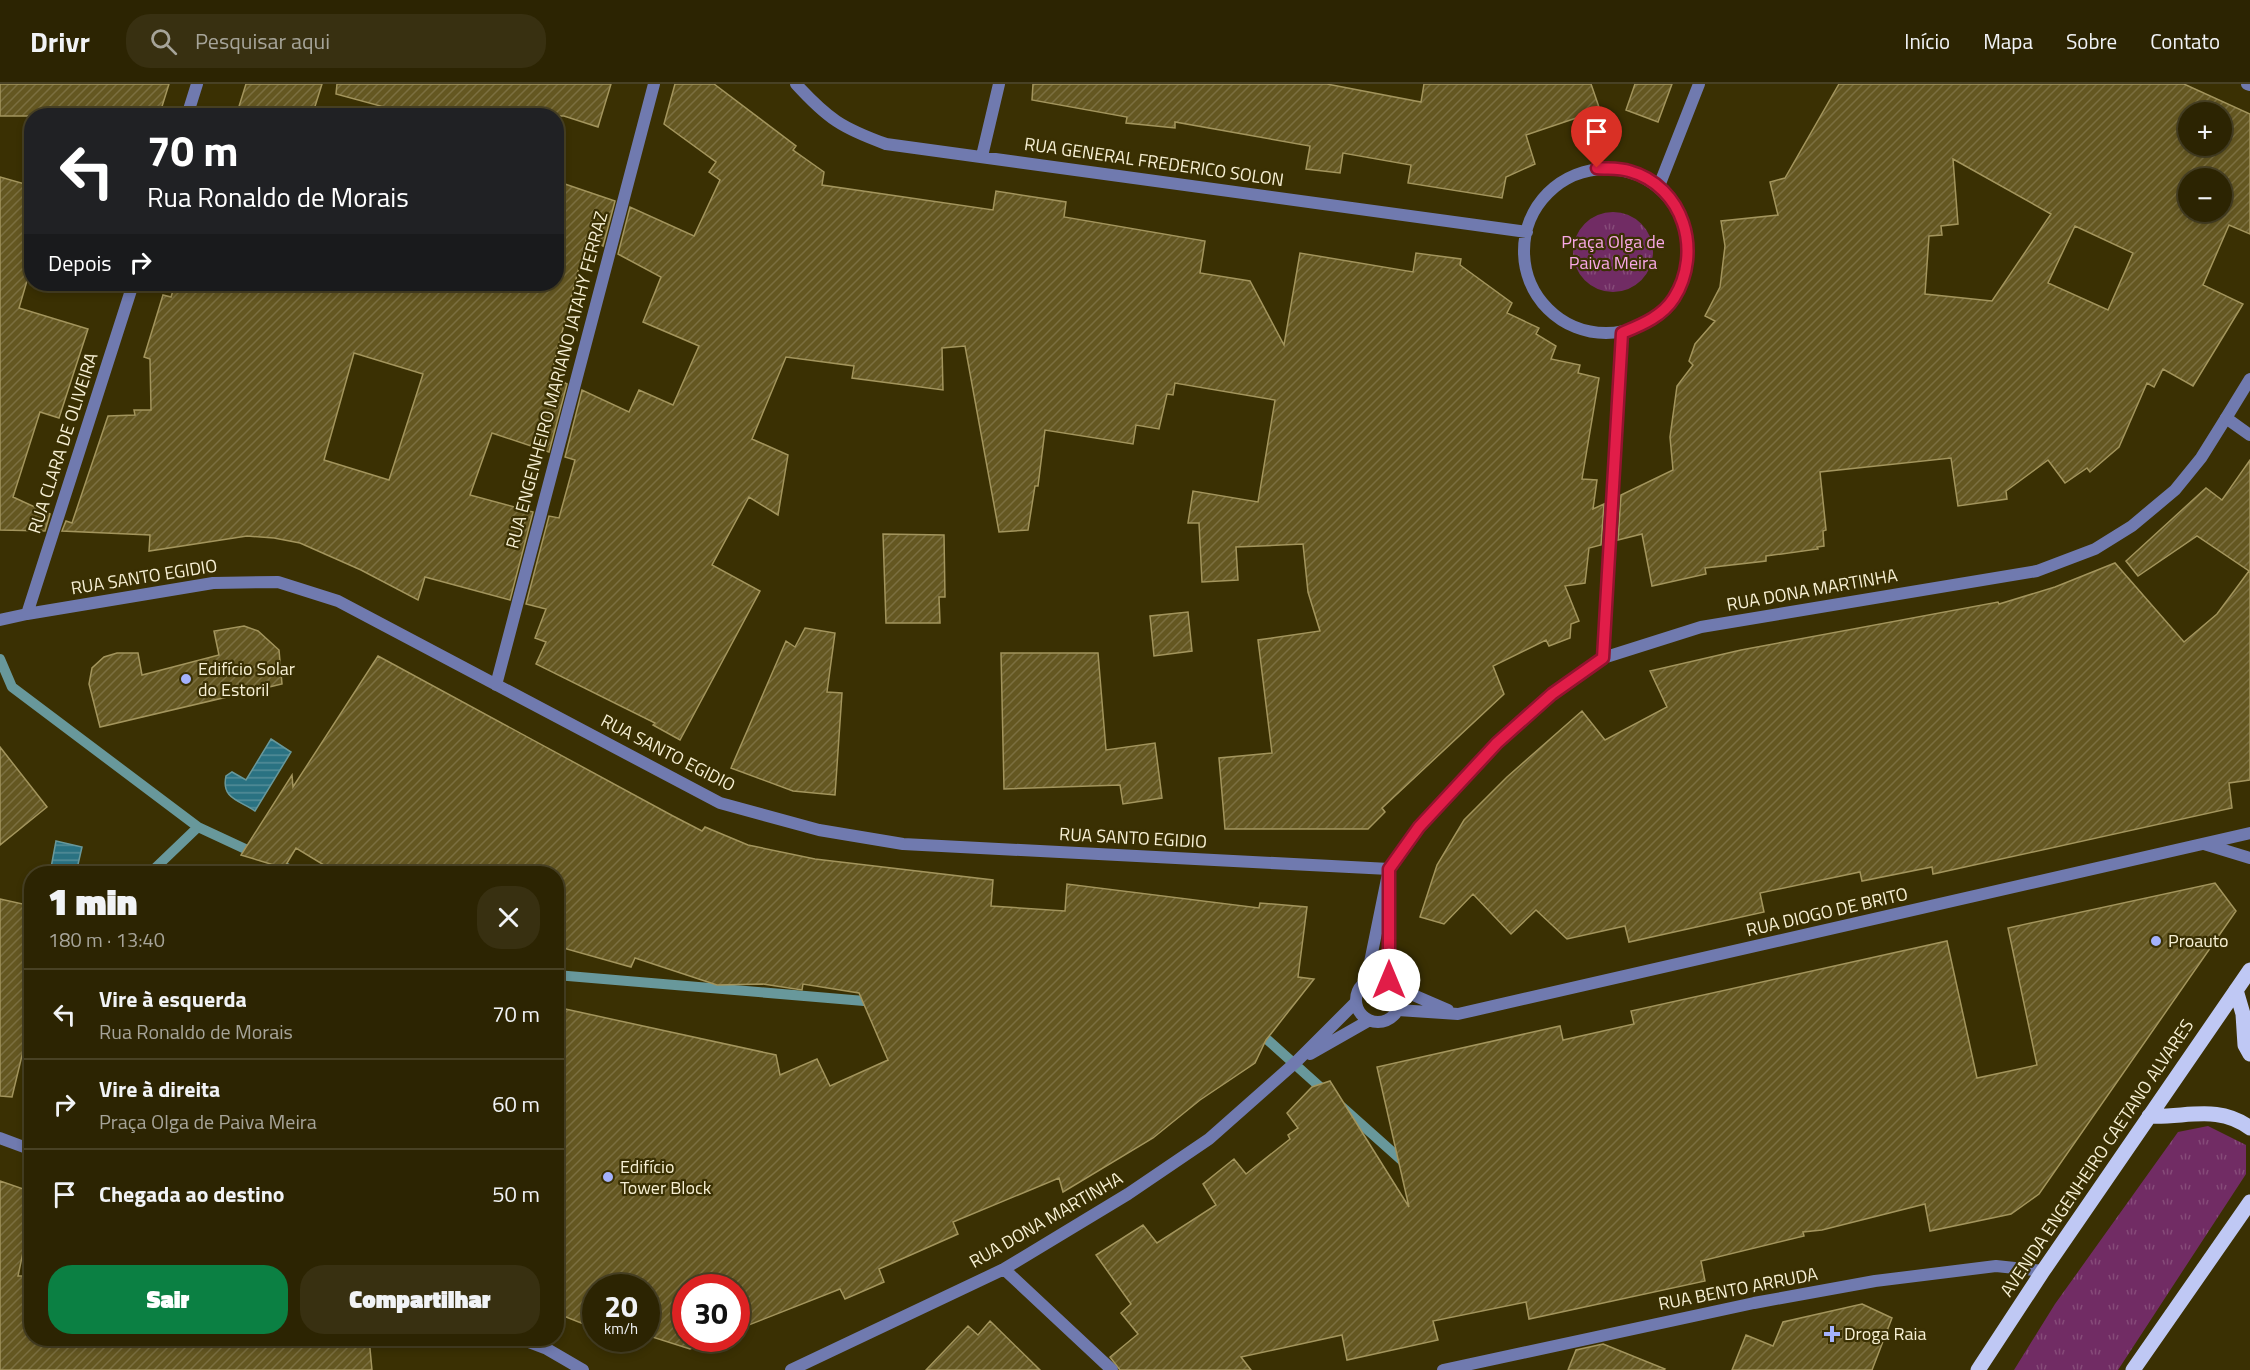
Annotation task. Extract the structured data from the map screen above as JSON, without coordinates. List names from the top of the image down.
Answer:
{
  "streets": {
    "main road": ["AVENIDA ENGENHEIRO CAETANO ALVARES"],
    "street": [
      "RUA GENERAL FREDERICO SOLON",
      "RUA ENGENHEIRO MARIANO JATAHY FERRAZ",
      "RUA CLARA DE OLIVEIRA",
      "RUA SANTO EGIDIO",
      "RUA DONA MARTINHA",
      "RUA DIOGO DE BRITO",
      "RUA BENTO ARRUDA"
    ]
  },
  "crossings": [
    ["RUA ENGENHEIRO MARIANO JATAHY FERRAZ", "RUA SANTO EGIDIO"],
    ["RUA CLARA DE OLIVEIRA", "RUA SANTO EGIDIO"],
    ["RUA SANTO EGIDIO", "RUA DONA MARTINHA"],
    ["RUA DONA MARTINHA", "RUA DIOGO DE BRITO"],
    ["AVENIDA ENGENHEIRO CAETANO ALVARES", "RUA BENTO ARRUDA"]
  ],
  "parks": ["Praça Olga de Paiva Meira"],
  "places": {
    "other": ["Edifício Solar do Estoril", "Proauto", "Edifício Tower Block"],
    "health": ["Droga Raia"]
  },
  "page": {
    "header": "Drivr",
    "search": "Pesquisar aqui",
    "nav": [
      "Início",
      "Mapa",
      "Sobre",
      "Contato"
    ],
    "map_buttons": ["+", "−"],
    "turn": ["70 m", "Rua Ronaldo de Morais"],
    "then": "Depois",
    "heading": ["1 min", "180 m · 13:40"],
    "list": [
      {
        "name": "Vire à esquerda",
        "note": "Rua Ronaldo de Morais",
        "value": "70 m"
      },
      {
        "name": "Vire à direita",
        "note": "Praça Olga de Paiva Meira",
        "value": "60 m"
      },
      {
        "name": "Chegada ao destino",
        "value": "50 m"
      }
    ],
    "buttons": ["Sair", "Compartilhar"],
    "speed": "20 km/h",
    "limit": "30"
  }
}
